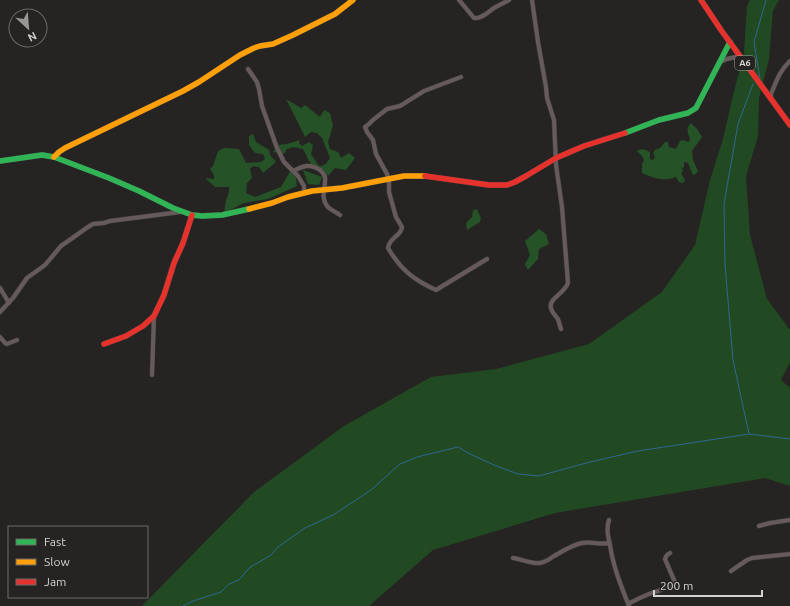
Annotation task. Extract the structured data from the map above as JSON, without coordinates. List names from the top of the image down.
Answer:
{
  "streets": {
    "street": ["A6"]
  },
  "legend": ["Fast", "Slow", "Jam"],
  "scale_bar": "200 m",
  "north": "bottom right"
}
